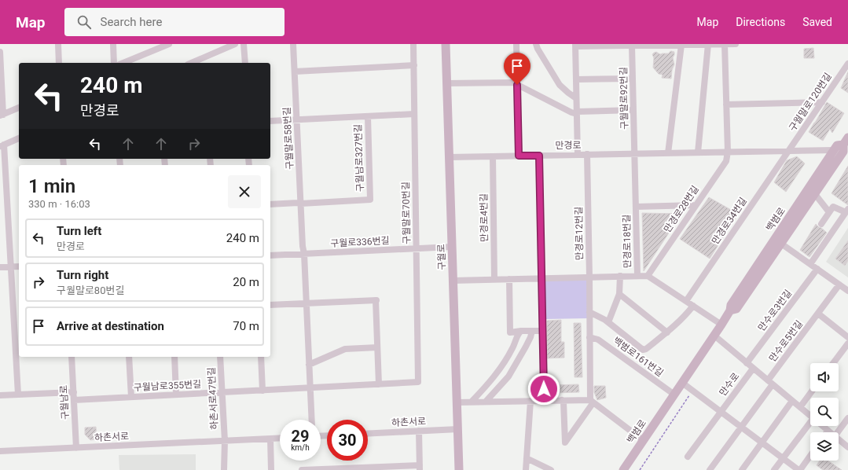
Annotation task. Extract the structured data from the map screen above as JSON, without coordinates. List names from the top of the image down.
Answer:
{
  "streets": {
    "main road": ["백범로", "구월로"],
    "street": [
      "구월말로92번길",
      "구월말로120번길",
      "구월말로58번길",
      "만경로",
      "구월남로327번길",
      "만경로28번길",
      "구월말로70번길",
      "만경로4번길",
      "만경로34번길",
      "만경로12번길",
      "만경로18번길",
      "구월로336번길",
      "만수로3번길",
      "만수로5번길",
      "백범로161번길",
      "만수로",
      "구월남로355번길",
      "하촌서로47번길",
      "구월남로",
      "하촌서로"
    ]
  },
  "crossings": [
    ["구월말로92번길", "만경로"],
    ["구월말로92번길", "만경로18번길"],
    ["구월말로120번길", "만경로"],
    ["구월말로120번길", "만경로34번길"],
    ["구월말로58번길", "구월남로327번길"],
    ["구월말로58번길", "구월로336번길"],
    ["구월말로58번길", "구월남로355번길"],
    ["만경로", "만경로28번길"],
    ["만경로", "만경로4번길"],
    ["만경로", "백범로"],
    ["만경로", "만경로34번길"],
    ["만경로", "만경로12번길"],
    ["만경로", "만경로18번길"],
    ["만경로", "구월로"],
    ["구월남로327번길", "구월말로70번길"],
    ["만경로28번길", "만경로18번길"],
    ["구월말로70번길", "구월로336번길"],
    ["구월말로70번길", "구월남로355번길"],
    ["백범로", "백범로161번길"],
    ["만경로12번길", "백범로161번길"],
    ["구월로336번길", "구월로"],
    ["구월로", "하촌서로"],
    ["구월남로355번길", "하촌서로47번길"],
    ["구월남로355번길", "구월남로"],
    ["하촌서로47번길", "하촌서로"],
    ["구월남로", "하촌서로"]
  ],
  "page": {
    "header": "Map",
    "search": "Search here",
    "nav": ["Map", "Directions", "Saved"],
    "turn": ["240 m", "만경로"],
    "heading": ["1 min", "330 m · 16:03"],
    "list": [
      {
        "name": "Turn left",
        "note": "만경로",
        "value": "240 m"
      },
      {
        "name": "Turn right",
        "note": "구월말로80번길",
        "value": "20 m"
      },
      {
        "name": "Arrive at destination",
        "value": "70 m"
      }
    ],
    "speed": "29 km/h",
    "limit": "30"
  }
}
